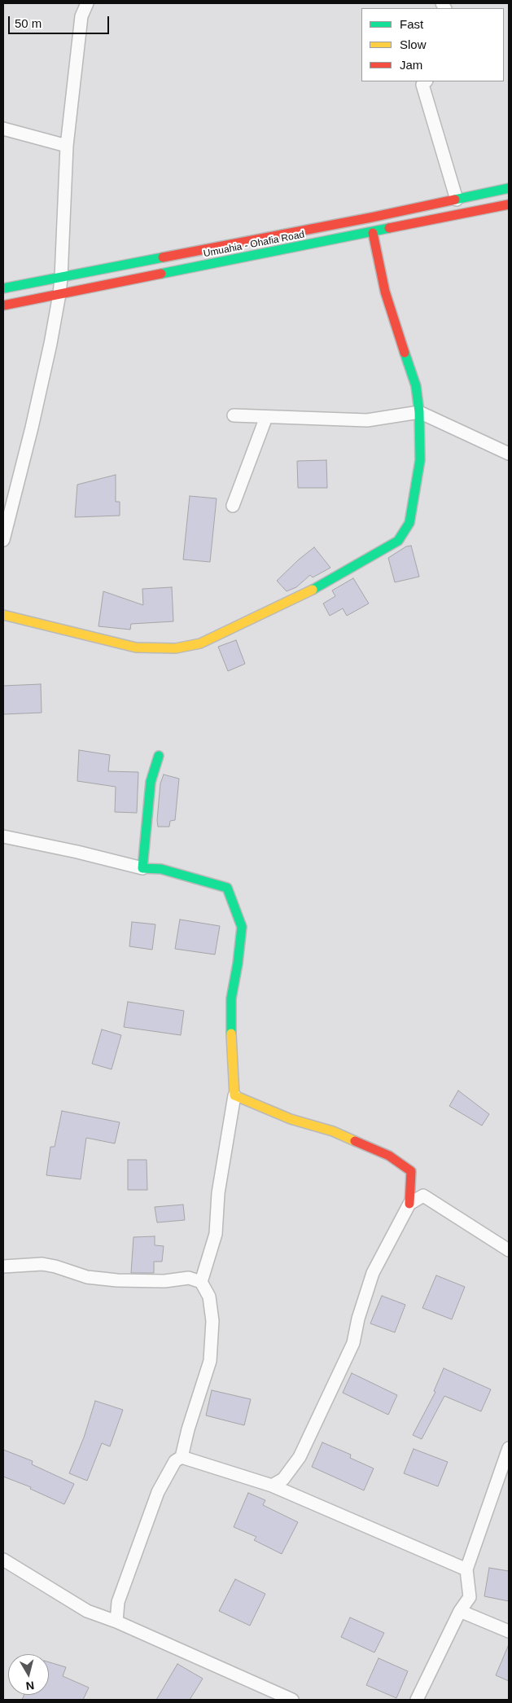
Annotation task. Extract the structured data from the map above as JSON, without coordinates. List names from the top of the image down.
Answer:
{
  "streets": {
    "street": ["Umuahia - Ohafia Road"]
  },
  "legend": ["Fast", "Slow", "Jam"],
  "scale_bar": "50 m",
  "north": "bottom"
}
